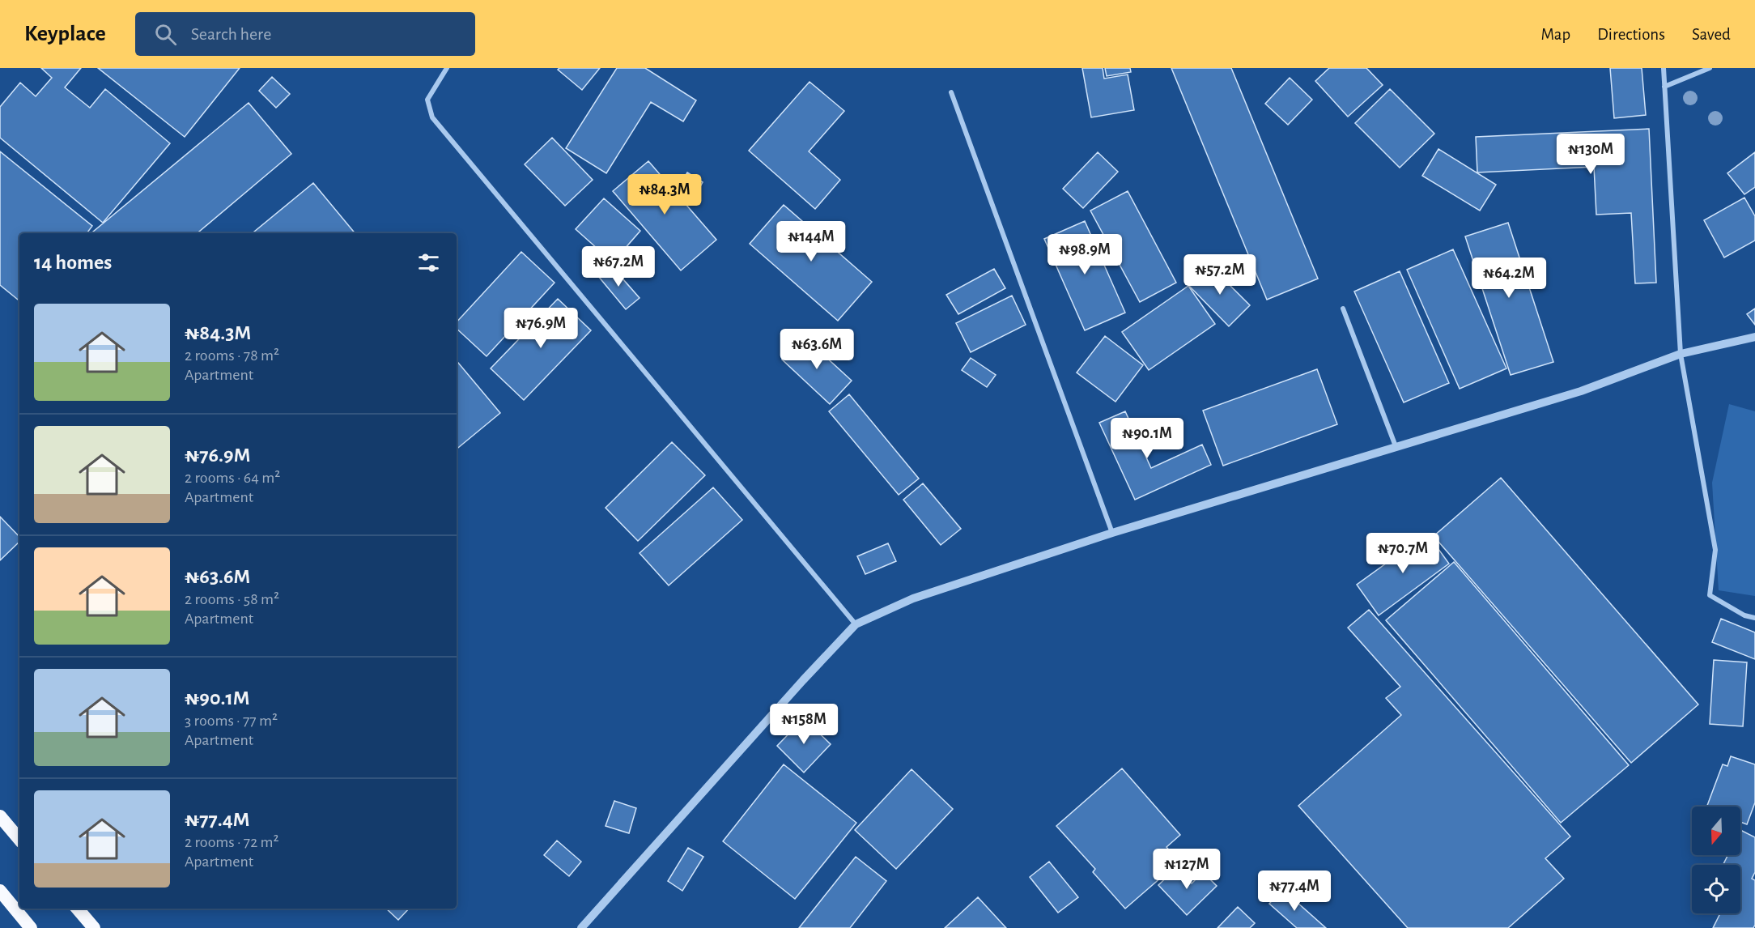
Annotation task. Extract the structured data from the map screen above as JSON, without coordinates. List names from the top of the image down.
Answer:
{
  "north": "bottom",
  "page": {
    "header": "Keyplace",
    "search": "Search here",
    "nav": ["Map", "Directions", "Saved"],
    "price": [
      "₦130M",
      "₦84.3M",
      "₦144M",
      "₦98.9M",
      "₦67.2M",
      "₦57.2M",
      "₦64.2M",
      "₦76.9M",
      "₦63.6M",
      "₦90.1M",
      "₦70.7M",
      "₦158M",
      "₦127M",
      "₦77.4M"
    ],
    "heading": "14 homes",
    "list": [
      {
        "name": "₦84.3M",
        "note": "2 rooms · 78 m² · Apartment"
      },
      {
        "name": "₦76.9M",
        "note": "2 rooms · 64 m² · Apartment"
      },
      {
        "name": "₦63.6M",
        "note": "2 rooms · 58 m² · Apartment"
      },
      {
        "name": "₦90.1M",
        "note": "3 rooms · 77 m² · Apartment"
      },
      {
        "name": "₦77.4M",
        "note": "2 rooms · 72 m² · Apartment"
      }
    ]
  }
}
